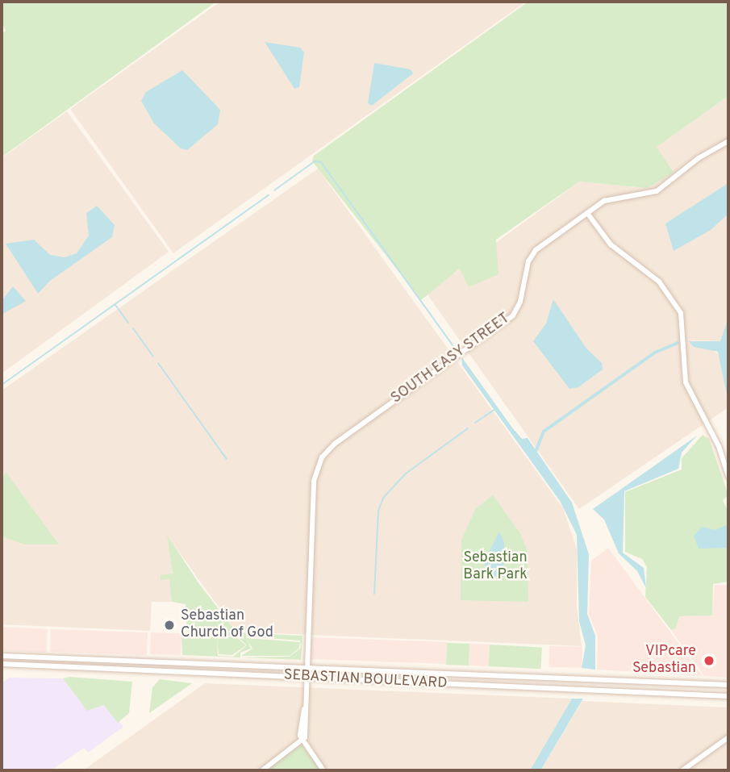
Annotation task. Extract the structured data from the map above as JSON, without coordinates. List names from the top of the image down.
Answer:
{
  "streets": {
    "main road": ["SOUTH EASY STREET", "SEBASTIAN BOULEVARD"]
  },
  "crossings": [
    ["SOUTH EASY STREET", "SEBASTIAN BOULEVARD"]
  ],
  "parks": ["Sebastian Bark Park"],
  "places": ["Sebastian Church of God", "VIPcare Sebastian"]
}
